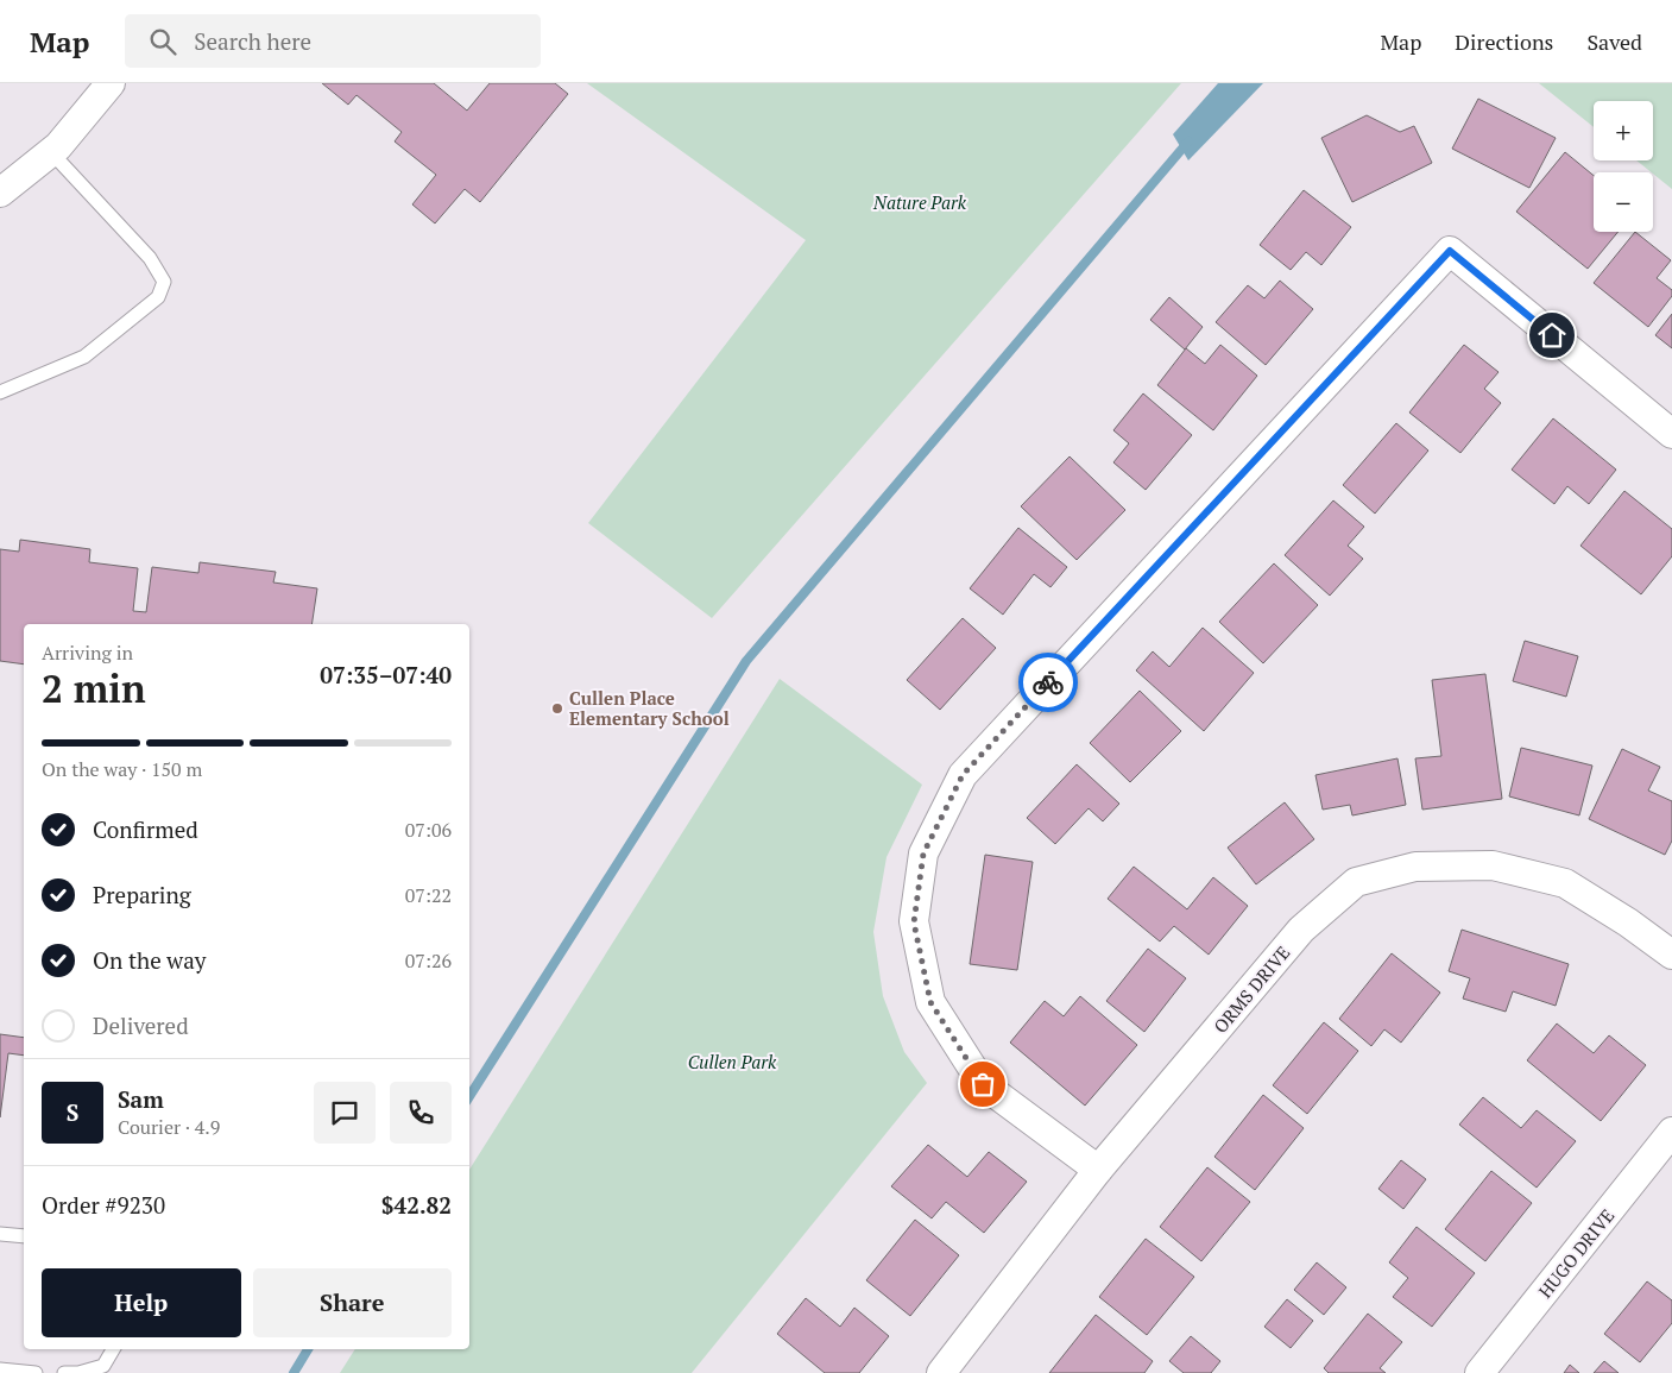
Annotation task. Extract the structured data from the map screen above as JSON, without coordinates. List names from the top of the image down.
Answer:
{
  "streets": {
    "street": ["ORMS DRIVE", "HUGO DRIVE"]
  },
  "parks": ["Nature Park", "Cullen Park"],
  "places": ["Cullen Place Elementary School"],
  "page": {
    "header": "Map",
    "search": "Search here",
    "nav": ["Map", "Directions", "Saved"],
    "map_buttons": ["+", "−"],
    "heading": ["2 min", "Arriving in", "07:35–07:40"],
    "panel": [
      "Sam",
      "Courier · 4.9",
      "Order #9230",
      "$42.82"
    ],
    "bar": "On the way · 150 m",
    "list": [
      ["Confirmed", "07:06"],
      ["Preparing", "07:22"],
      ["On the way", "07:26"],
      "Delivered"
    ],
    "round": "S",
    "buttons": ["Help", "Share"]
  }
}
